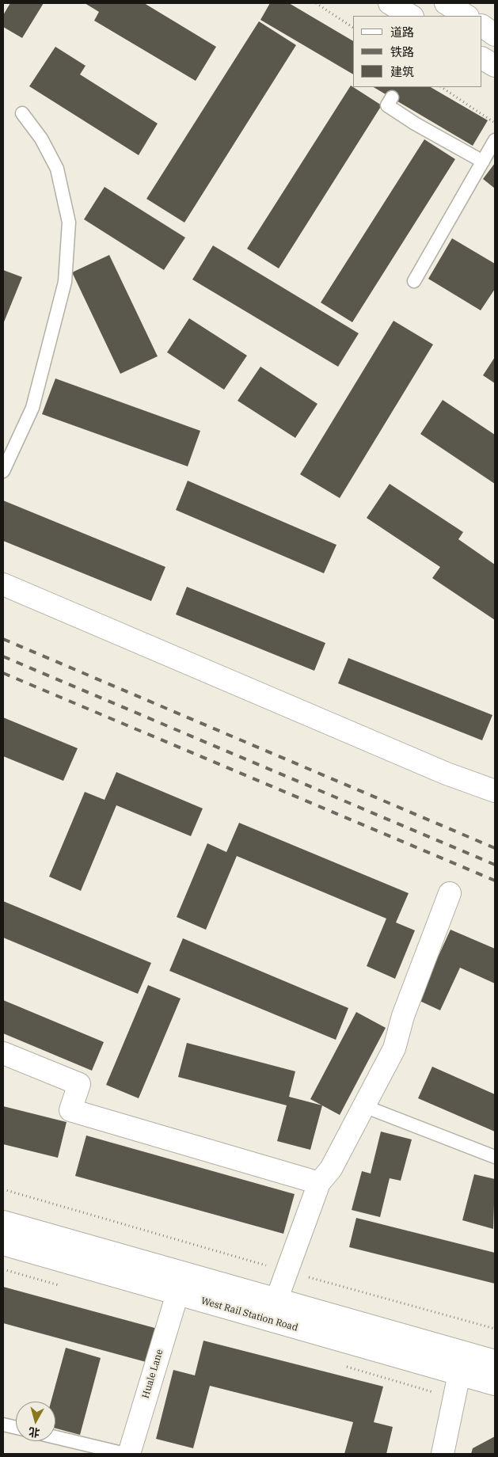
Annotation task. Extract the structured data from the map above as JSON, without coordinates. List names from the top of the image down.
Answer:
{
  "streets": {
    "main road": ["West Rail Station Road", "Huale Lane"]
  },
  "crossings": [
    ["West Rail Station Road", "Huale Lane"]
  ],
  "legend": ["道路", "铁路", "建筑"],
  "north": "bottom"
}
